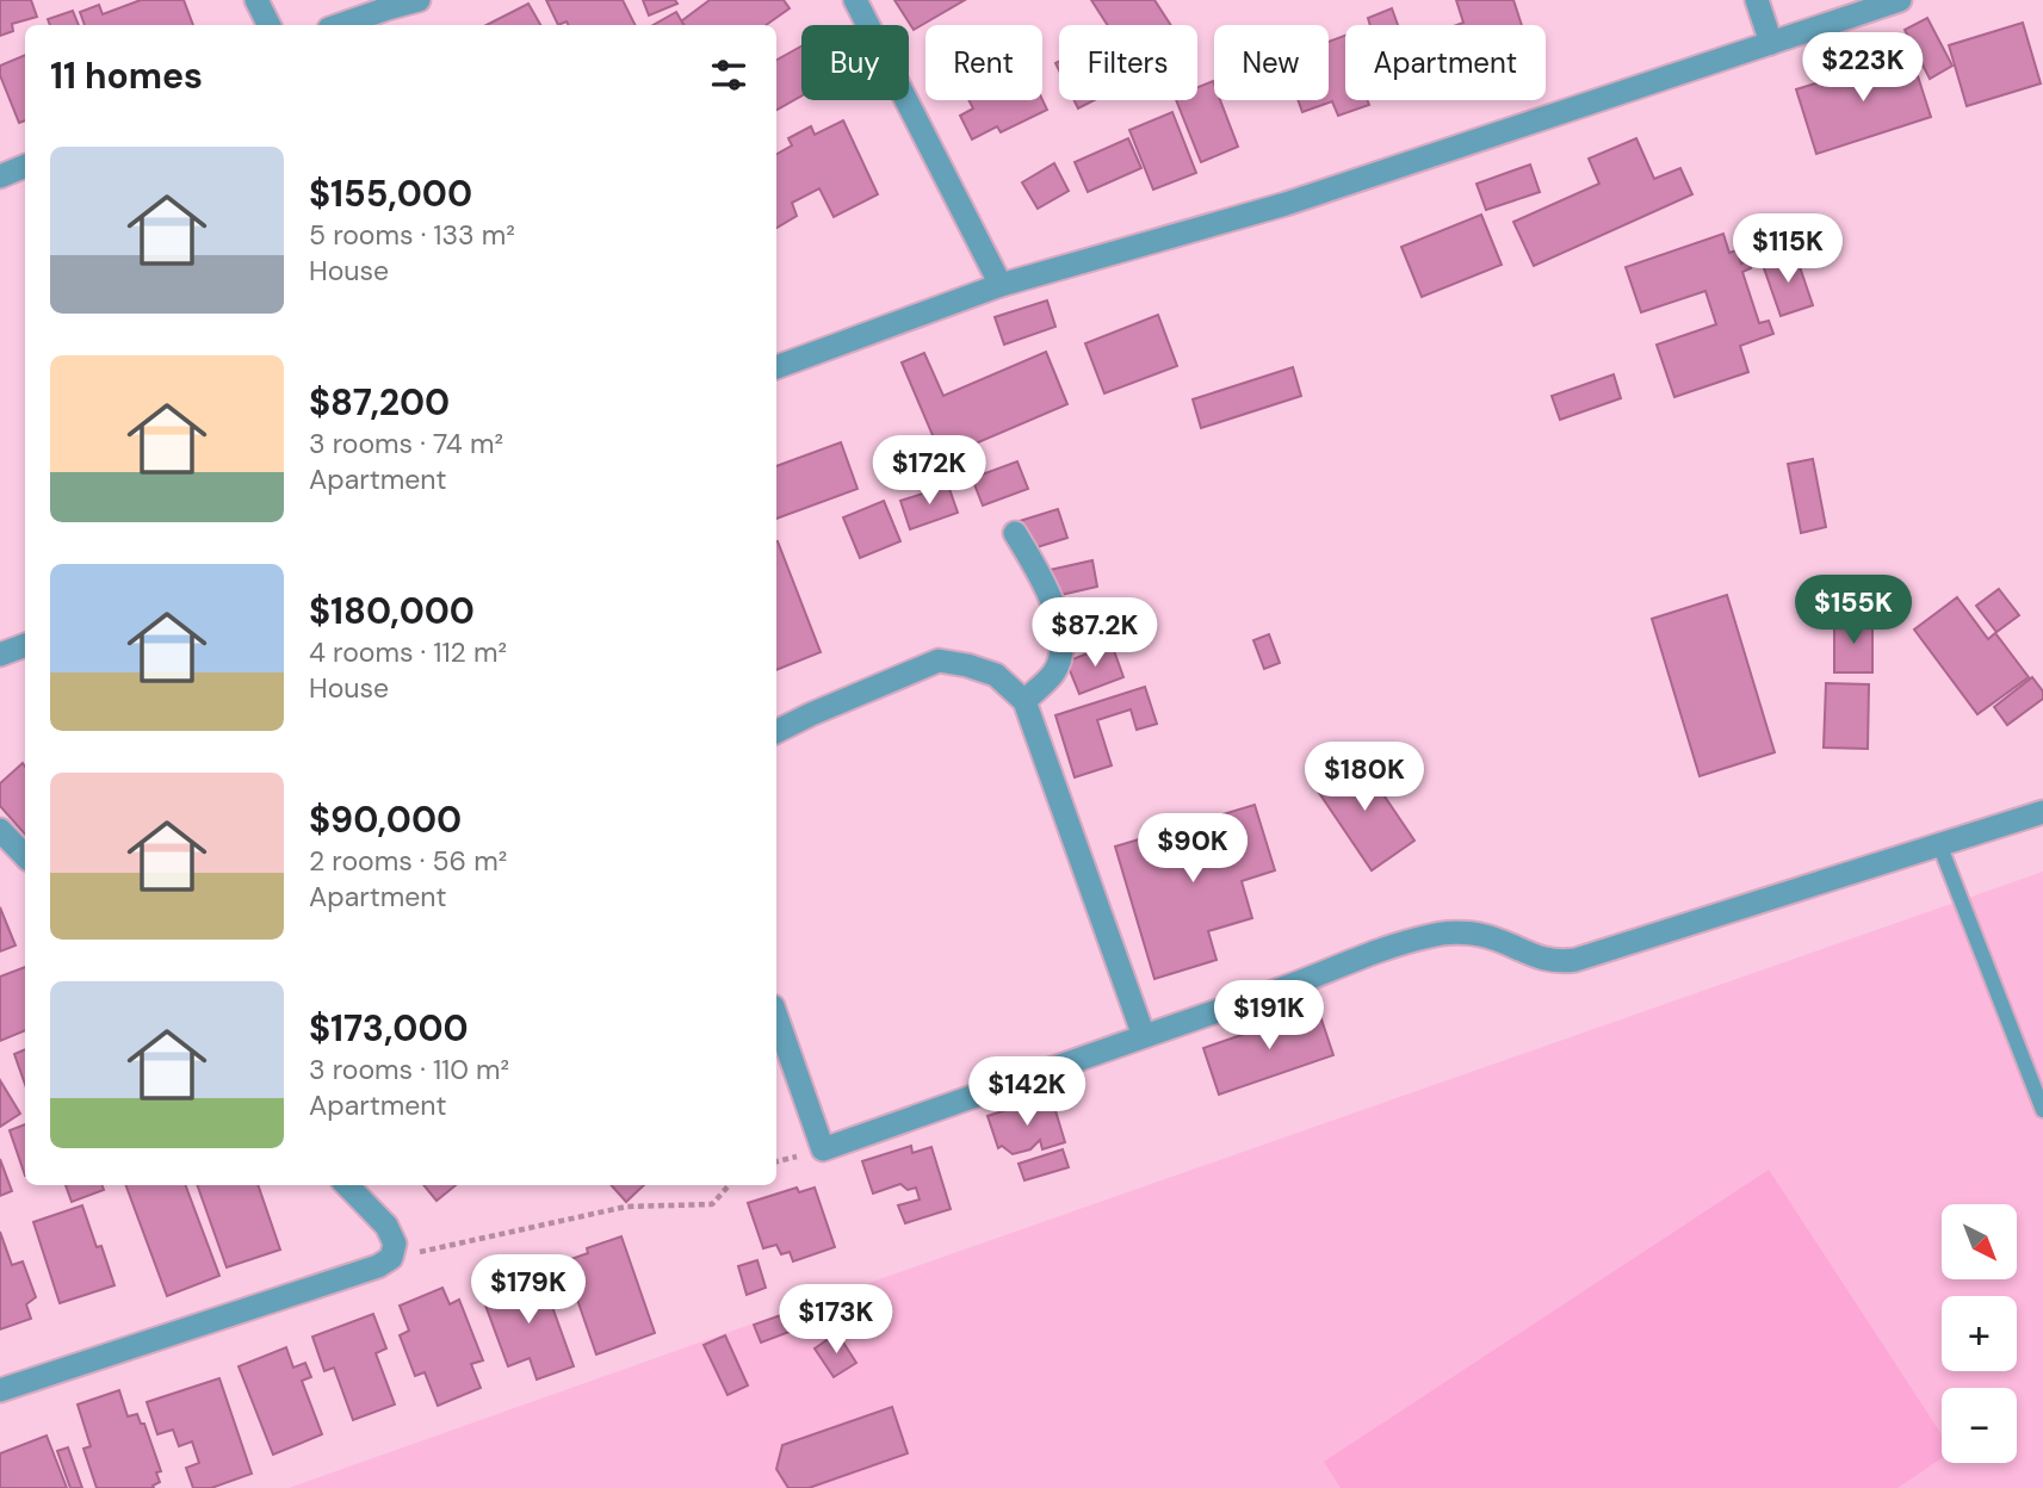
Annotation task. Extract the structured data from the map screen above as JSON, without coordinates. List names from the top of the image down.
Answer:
{
  "north": "bottom right",
  "page": {
    "chip": [
      "Buy",
      "Rent",
      "Filters",
      "New",
      "Apartment"
    ],
    "heading": "11 homes",
    "price": [
      "$223K",
      "$115K",
      "$172K",
      "$155K",
      "$87.2K",
      "$180K",
      "$90K",
      "$191K",
      "$142K",
      "$179K",
      "$173K"
    ],
    "list": [
      {
        "name": "$155,000",
        "note": "5 rooms · 133 m² · House"
      },
      {
        "name": "$87,200",
        "note": "3 rooms · 74 m² · Apartment"
      },
      {
        "name": "$180,000",
        "note": "4 rooms · 112 m² · House"
      },
      {
        "name": "$90,000",
        "note": "2 rooms · 56 m² · Apartment"
      },
      {
        "name": "$173,000",
        "note": "3 rooms · 110 m² · Apartment"
      }
    ],
    "map_buttons": ["+", "−"]
  }
}
